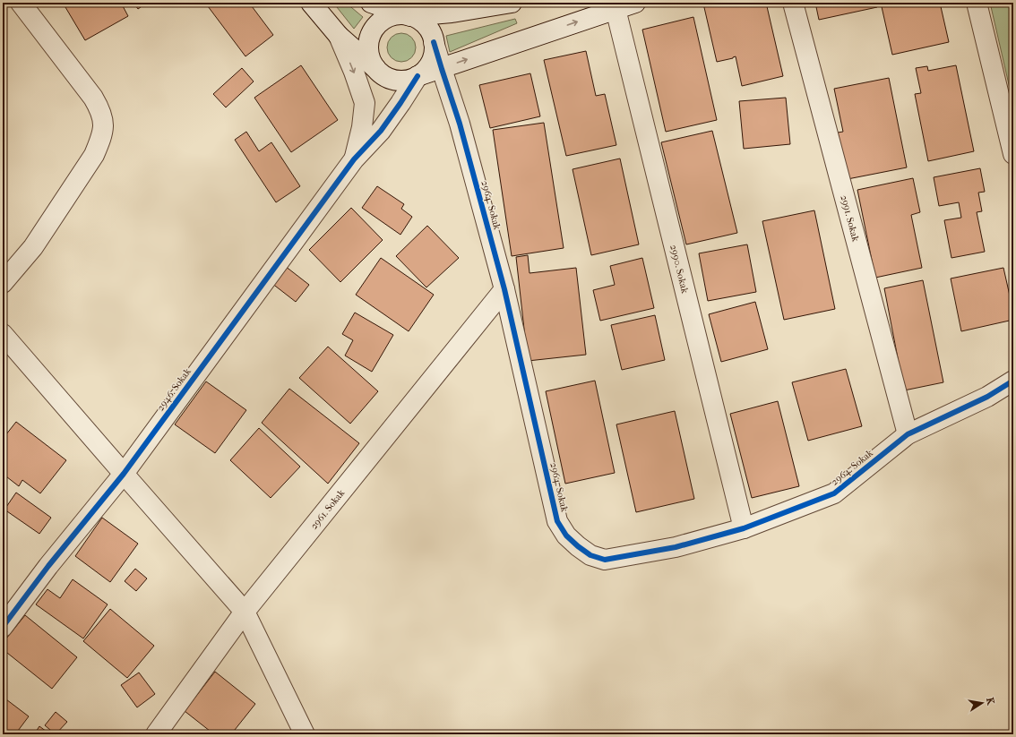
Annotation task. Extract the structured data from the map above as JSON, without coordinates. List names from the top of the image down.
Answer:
{
  "streets": {
    "street": [
      "2964. Sokak",
      "2991. Sokak",
      "2990. Sokak",
      "2946. Sokak",
      "2961. Sokak"
    ]
  },
  "crossings": [
    ["2964. Sokak", "2991. Sokak"],
    ["2964. Sokak", "2990. Sokak"],
    ["2964. Sokak", "2946. Sokak"],
    ["2964. Sokak", "2961. Sokak"]
  ],
  "north": "right"
}
